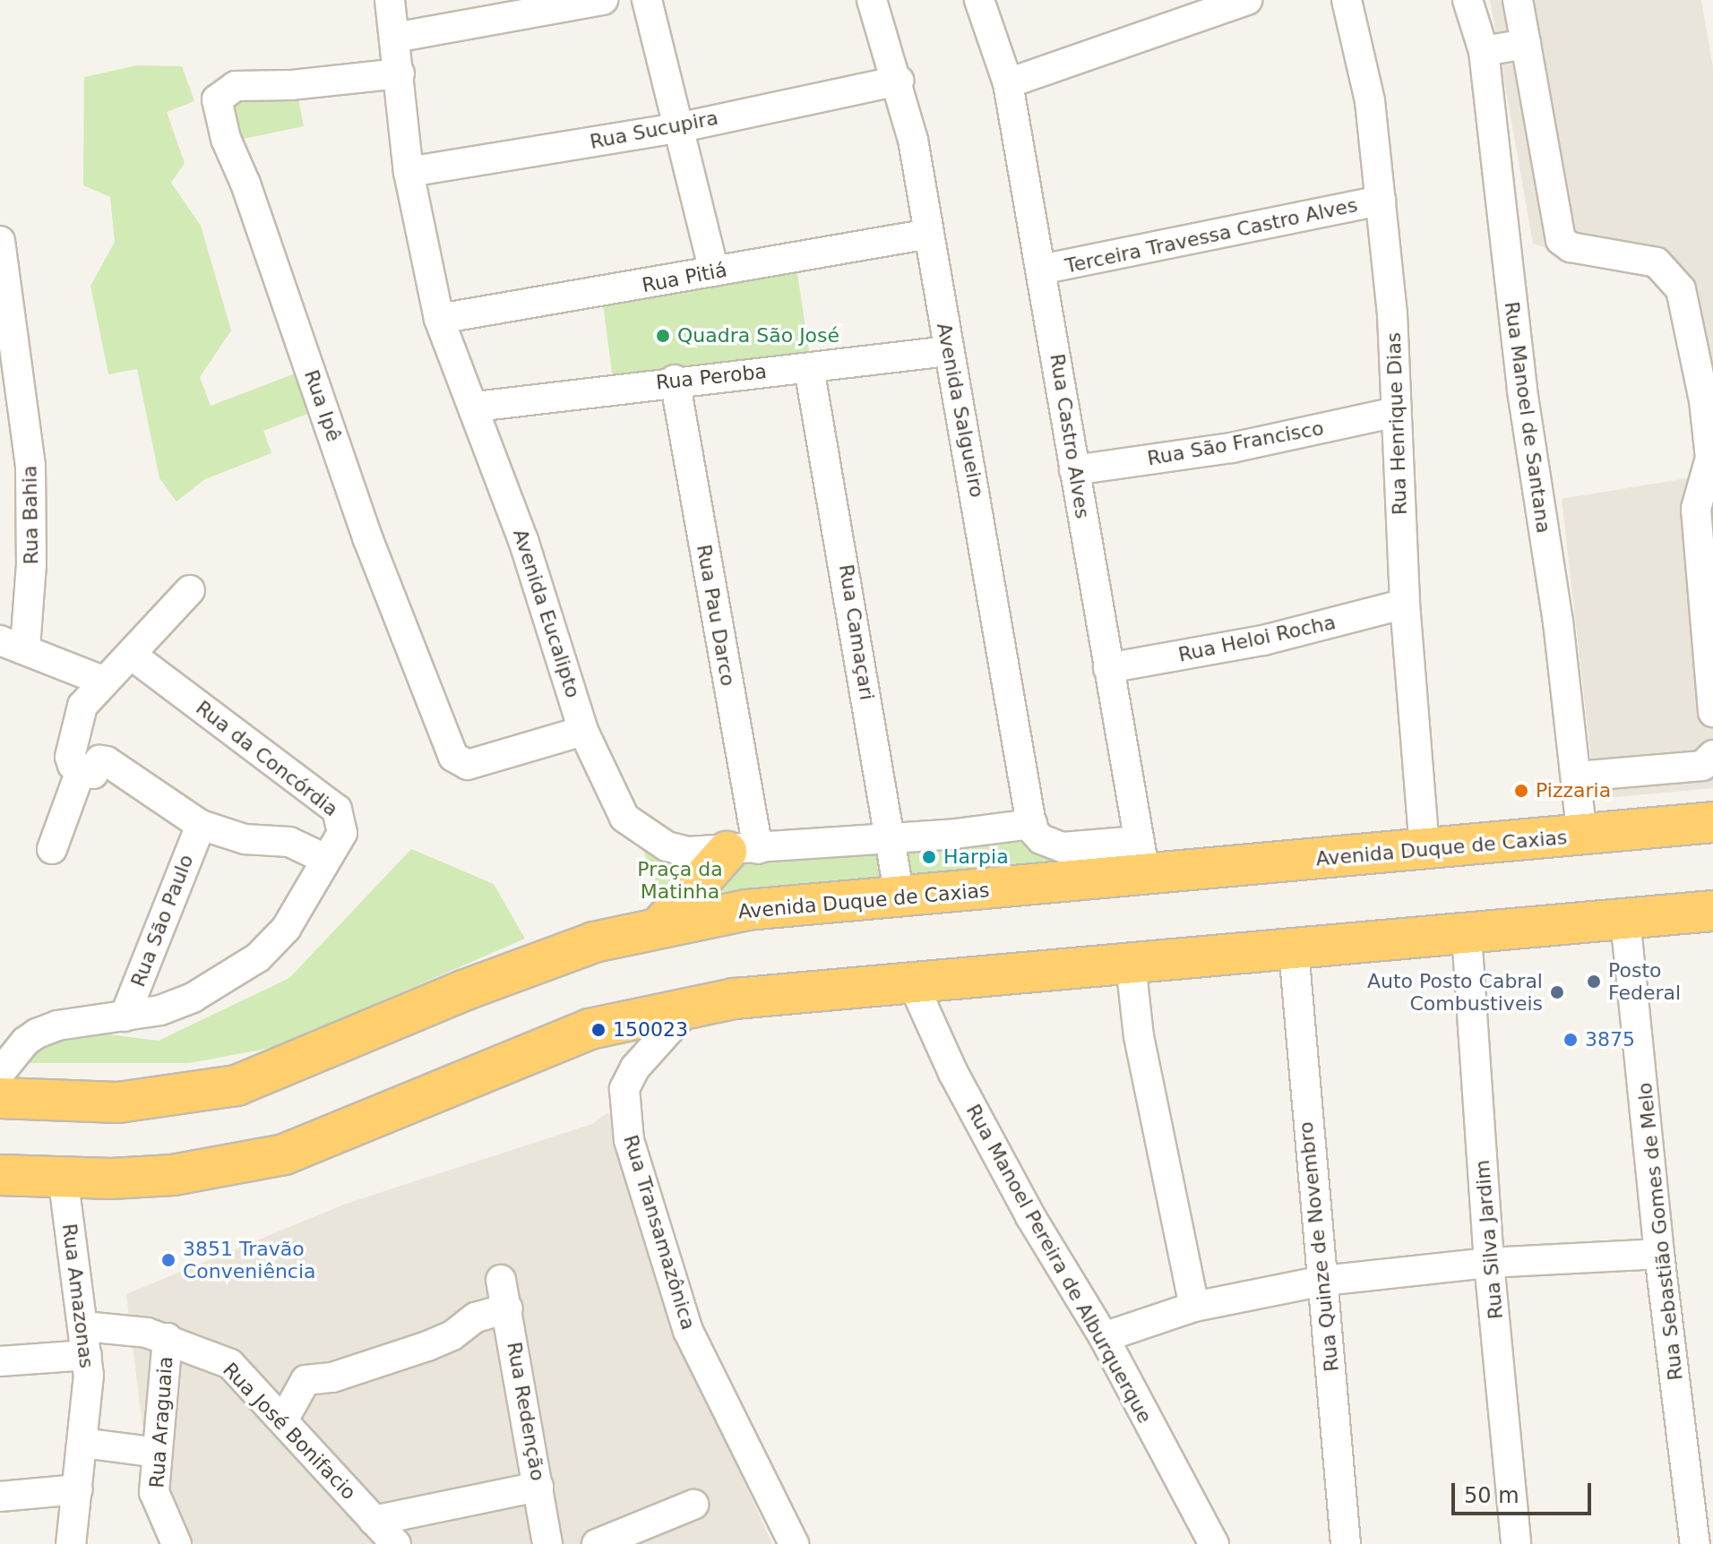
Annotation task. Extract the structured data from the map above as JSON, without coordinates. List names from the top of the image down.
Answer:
{
  "streets": {
    "highway": ["Avenida Duque de Caxias"],
    "street": [
      "Rua Sucupira",
      "Terceira Travessa Castro Alves",
      "Rua Pitiá",
      "Rua Peroba",
      "Rua Ipê",
      "Avenida Salgueiro",
      "Rua Manoel de Santana",
      "Rua Henrique Dias",
      "Rua Castro Alves",
      "Rua São Francisco",
      "Rua Bahia",
      "Avenida Eucalipto",
      "Rua Pau Darco",
      "Rua Camaçari",
      "Rua Heloi Rocha",
      "Rua da Concórdia",
      "Rua São Paulo",
      "Rua Sebastião Gomes de Melo",
      "Rua Transamazônica",
      "Rua Silva Jardim",
      "Rua Quinze de Novembro",
      "Rua Manoel Pereira de Alburquerque",
      "Rua Amazonas",
      "Rua Redenção",
      "Rua Araguaia",
      "Rua José Bonifacio"
    ]
  },
  "crossings": [
    ["Rua Sucupira", "Avenida Salgueiro"],
    ["Rua Sucupira", "Avenida Eucalipto"],
    ["Terceira Travessa Castro Alves", "Rua Henrique Dias"],
    ["Terceira Travessa Castro Alves", "Rua Castro Alves"],
    ["Rua Pitiá", "Avenida Salgueiro"],
    ["Rua Pitiá", "Avenida Eucalipto"],
    ["Rua Peroba", "Avenida Salgueiro"],
    ["Rua Peroba", "Avenida Eucalipto"],
    ["Rua Peroba", "Rua Pau Darco"],
    ["Rua Peroba", "Rua Camaçari"],
    ["Rua Ipê", "Avenida Eucalipto"],
    ["Avenida Salgueiro", "Avenida Eucalipto"],
    ["Rua Manoel de Santana", "Avenida Duque de Caxias"],
    ["Rua Henrique Dias", "Rua São Francisco"],
    ["Rua Henrique Dias", "Rua Heloi Rocha"],
    ["Rua Henrique Dias", "Avenida Duque de Caxias"],
    ["Rua Castro Alves", "Rua São Francisco"],
    ["Rua Castro Alves", "Rua Heloi Rocha"],
    ["Rua Castro Alves", "Avenida Duque de Caxias"],
    ["Avenida Eucalipto", "Rua Pau Darco"],
    ["Avenida Eucalipto", "Rua Camaçari"],
    ["Rua Camaçari", "Avenida Duque de Caxias"],
    ["Rua da Concórdia", "Rua São Paulo"],
    ["Rua Amazonas", "Rua José Bonifacio"],
    ["Rua Araguaia", "Rua José Bonifacio"]
  ],
  "parks": ["Praça da Matinha"],
  "places": [
    "Quadra São José",
    "Pizzaria",
    "Harpia",
    "Posto Federal",
    "Auto Posto Cabral Combustiveis",
    "150023",
    "3875",
    "3851 Travão Conveniência"
  ],
  "scale_bar": "50 m"
}
